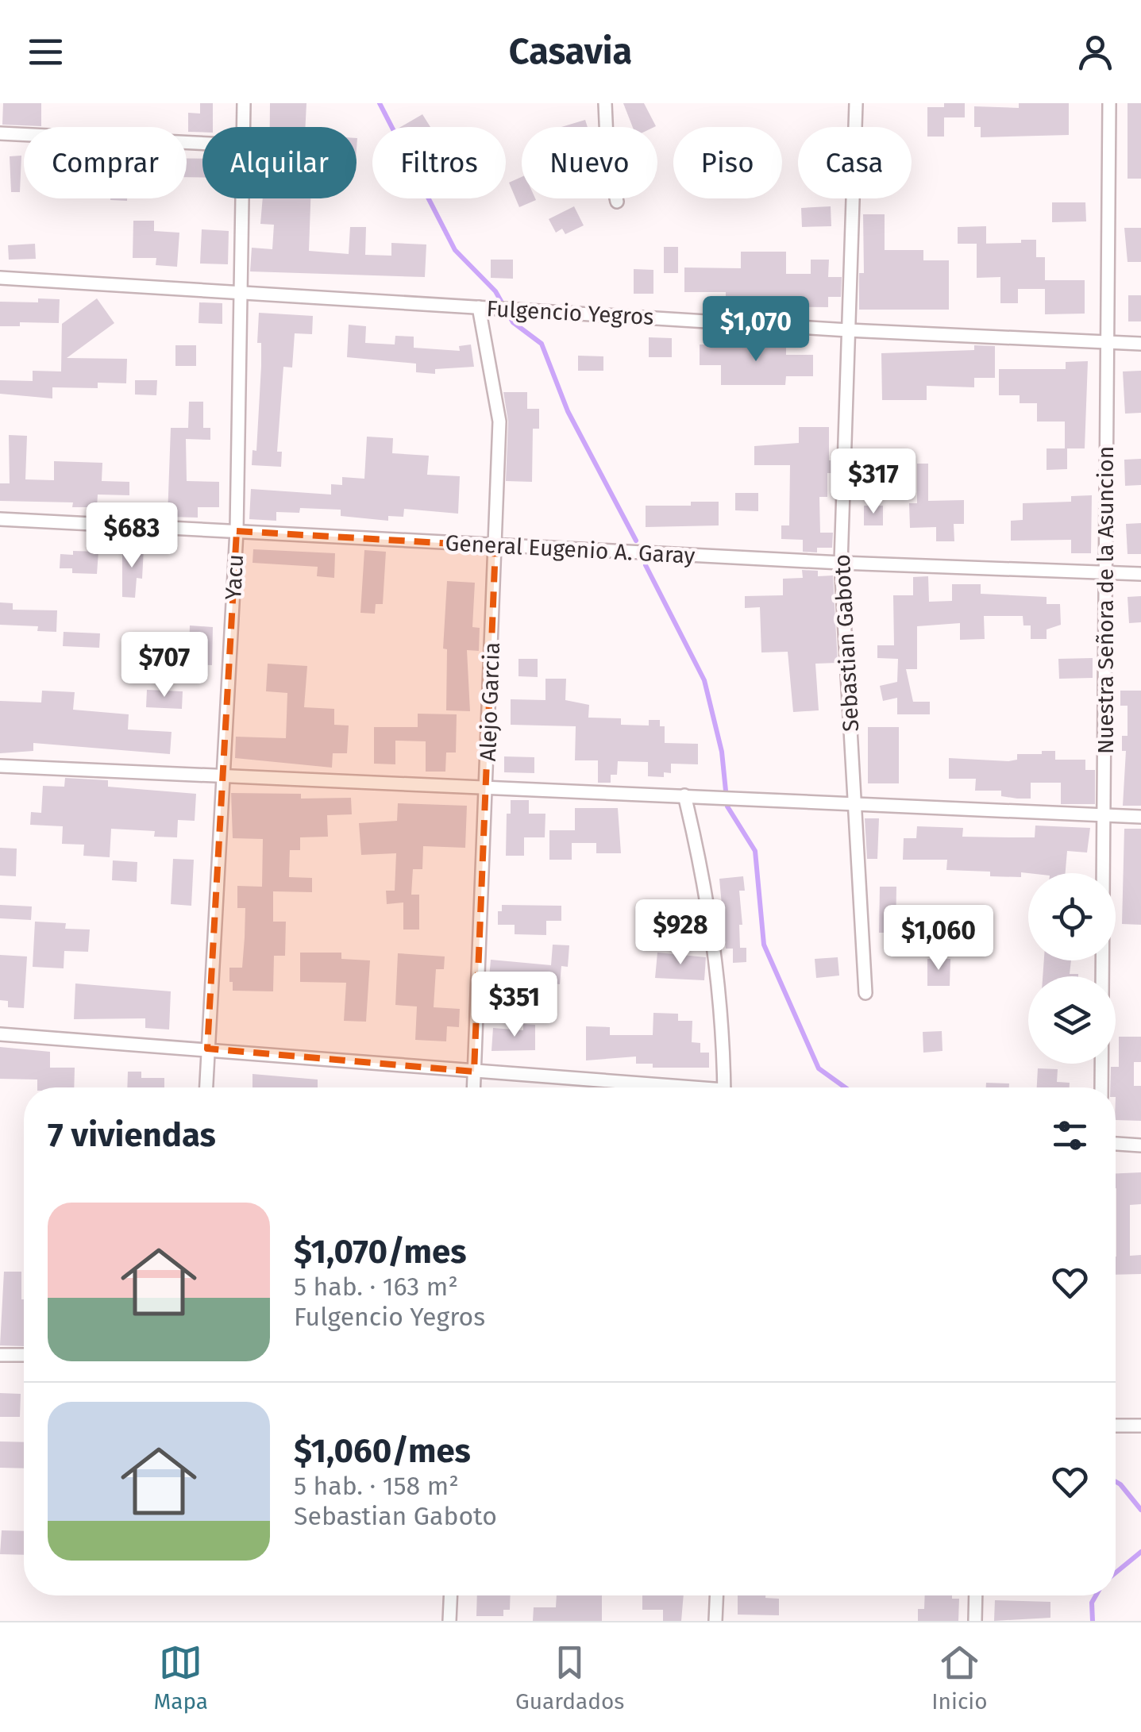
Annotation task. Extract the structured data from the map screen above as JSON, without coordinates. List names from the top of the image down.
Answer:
{
  "streets": {
    "street": [
      "Fulgencio Yegros",
      "General Eugenio A. Garay",
      "Yacu",
      "Nuestra Señora de la Asuncion",
      "Sebastian Gaboto",
      "Alejo Garcia"
    ]
  },
  "crossings": [
    ["Fulgencio Yegros", "Yacu"],
    ["Fulgencio Yegros", "Nuestra Señora de la Asuncion"],
    ["Fulgencio Yegros", "Sebastian Gaboto"],
    ["Fulgencio Yegros", "Alejo Garcia"],
    ["General Eugenio A. Garay", "Yacu"],
    ["General Eugenio A. Garay", "Nuestra Señora de la Asuncion"],
    ["General Eugenio A. Garay", "Sebastian Gaboto"],
    ["General Eugenio A. Garay", "Alejo Garcia"]
  ],
  "page": {
    "header": "Casavia",
    "chip": [
      "Comprar",
      "Alquilar",
      "Filtros",
      "Nuevo",
      "Piso",
      "Casa"
    ],
    "price": [
      "$1,070",
      "$317",
      "$683",
      "$707",
      "$928",
      "$1,060",
      "$351"
    ],
    "heading": "7 viviendas",
    "list": [
      {
        "name": "$1,070/mes",
        "note": "5 hab. · 163 m² · Fulgencio Yegros"
      },
      {
        "name": "$1,060/mes",
        "note": "5 hab. · 158 m² · Sebastian Gaboto"
      }
    ],
    "tabs": ["Mapa", "Guardados", "Inicio"]
  }
}
